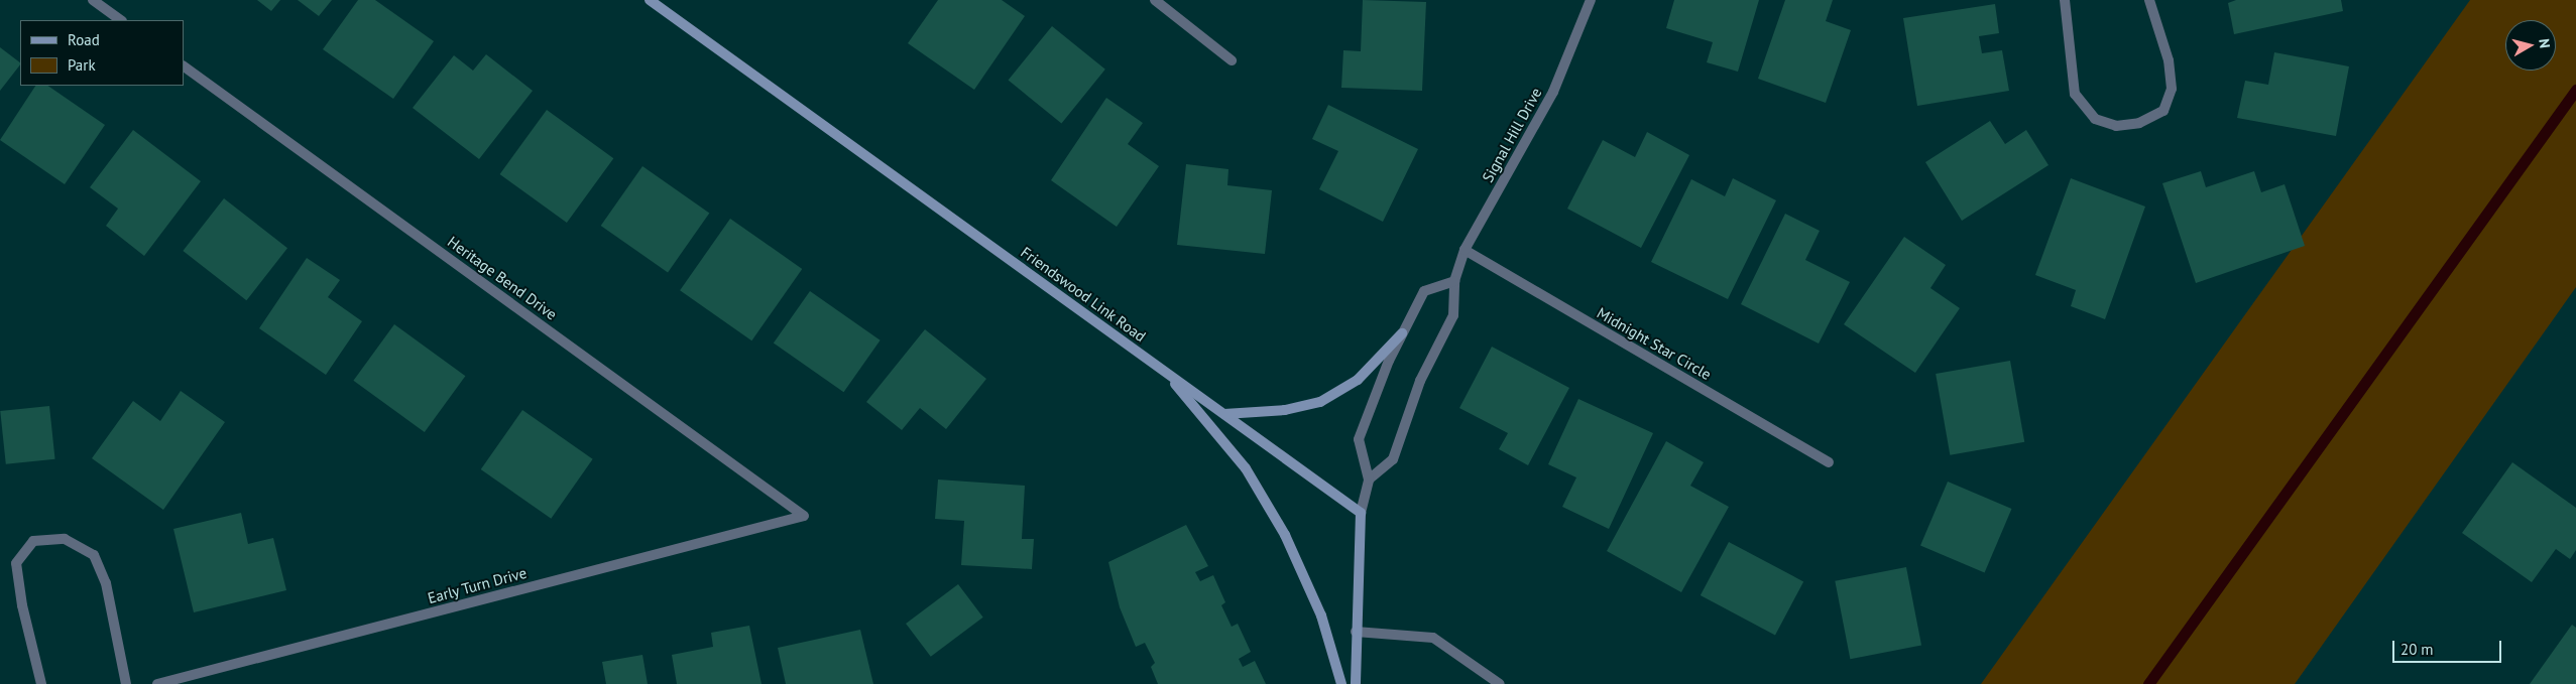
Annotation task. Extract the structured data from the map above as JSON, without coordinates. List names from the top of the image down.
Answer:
{
  "streets": {
    "street": [
      "Signal Hill Drive",
      "Heritage Bend Drive",
      "Friendswood Link Road",
      "Midnight Star Circle",
      "Early Turn Drive"
    ]
  },
  "crossings": [
    ["Signal Hill Drive", "Midnight Star Circle"],
    ["Heritage Bend Drive", "Early Turn Drive"]
  ],
  "legend": ["Road", "Park"],
  "scale_bar": "20 m",
  "north": "right"
}
